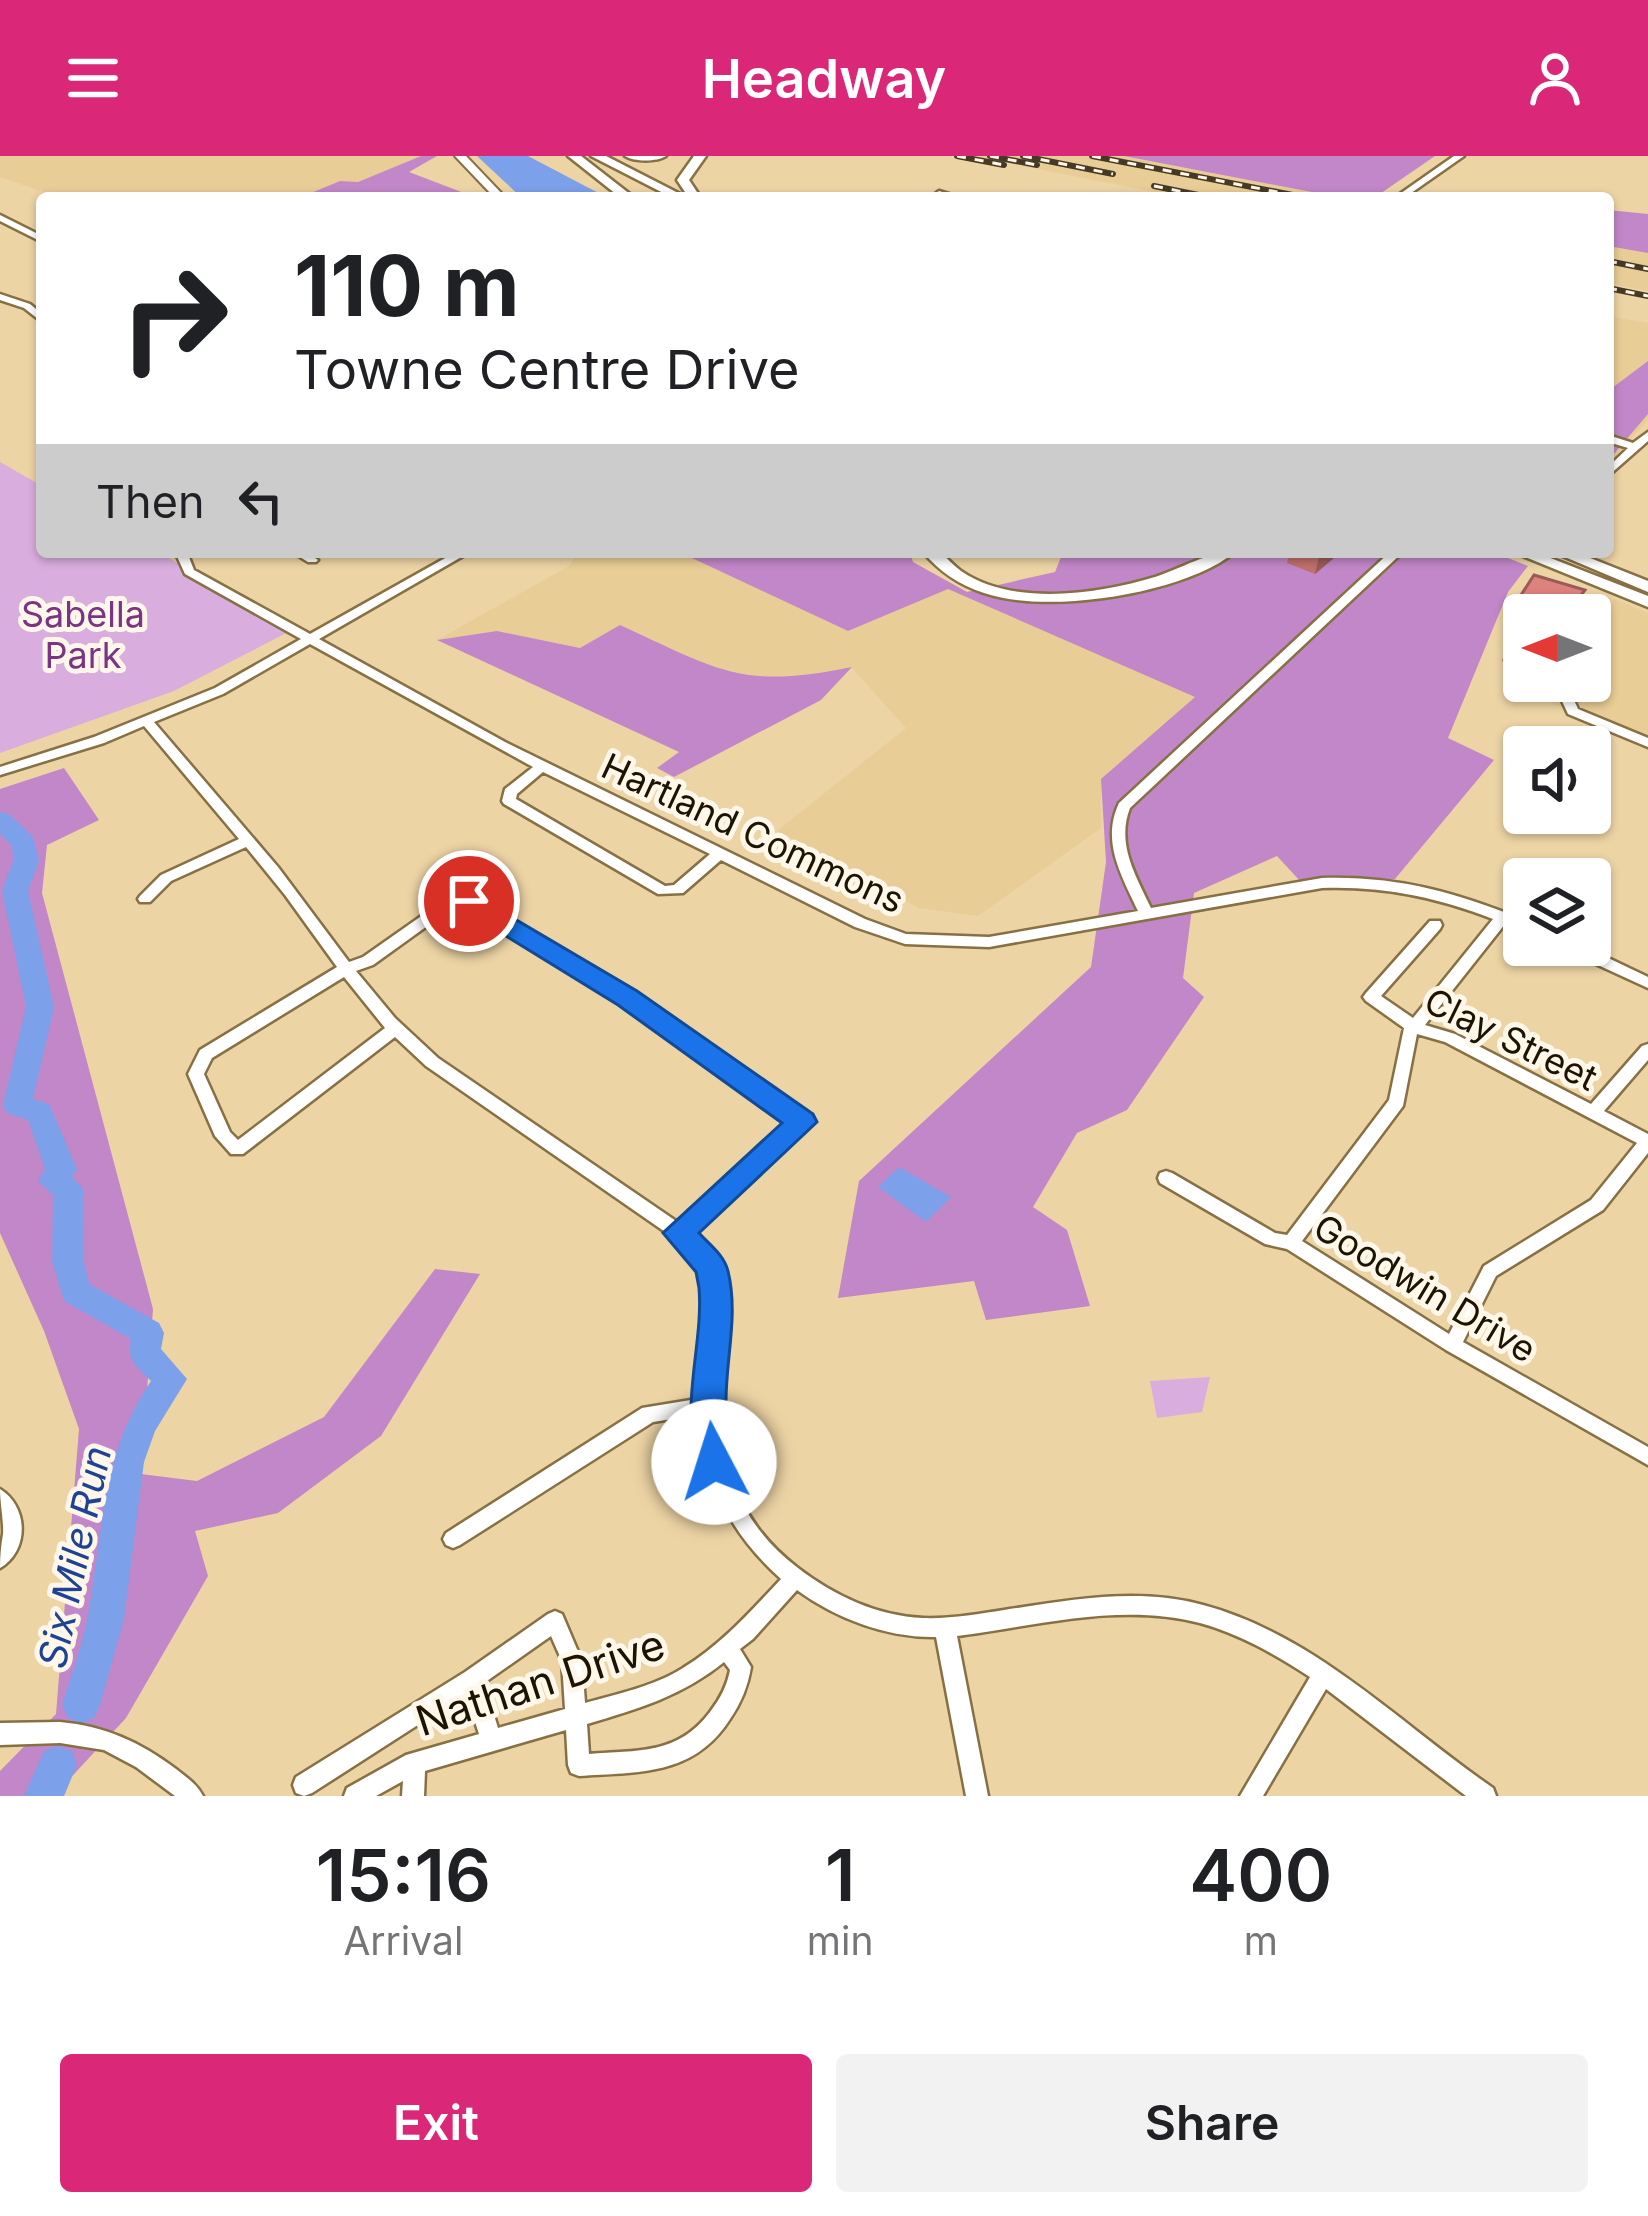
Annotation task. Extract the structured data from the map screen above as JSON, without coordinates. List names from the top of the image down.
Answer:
{
  "streets": {
    "street": [
      "Hartland Commons",
      "Clay Street",
      "Goodwin Drive",
      "Nathan Drive"
    ]
  },
  "water": ["Six Mile Run"],
  "parks": ["Sabella Park"],
  "north": "left",
  "page": {
    "header": "Headway",
    "turn": ["110 m", "Towne Centre Drive"],
    "then": "Then",
    "eta": [
      "15:16",
      "Arrival",
      "1",
      "min",
      "400",
      "m"
    ],
    "buttons": ["Exit", "Share"]
  }
}
